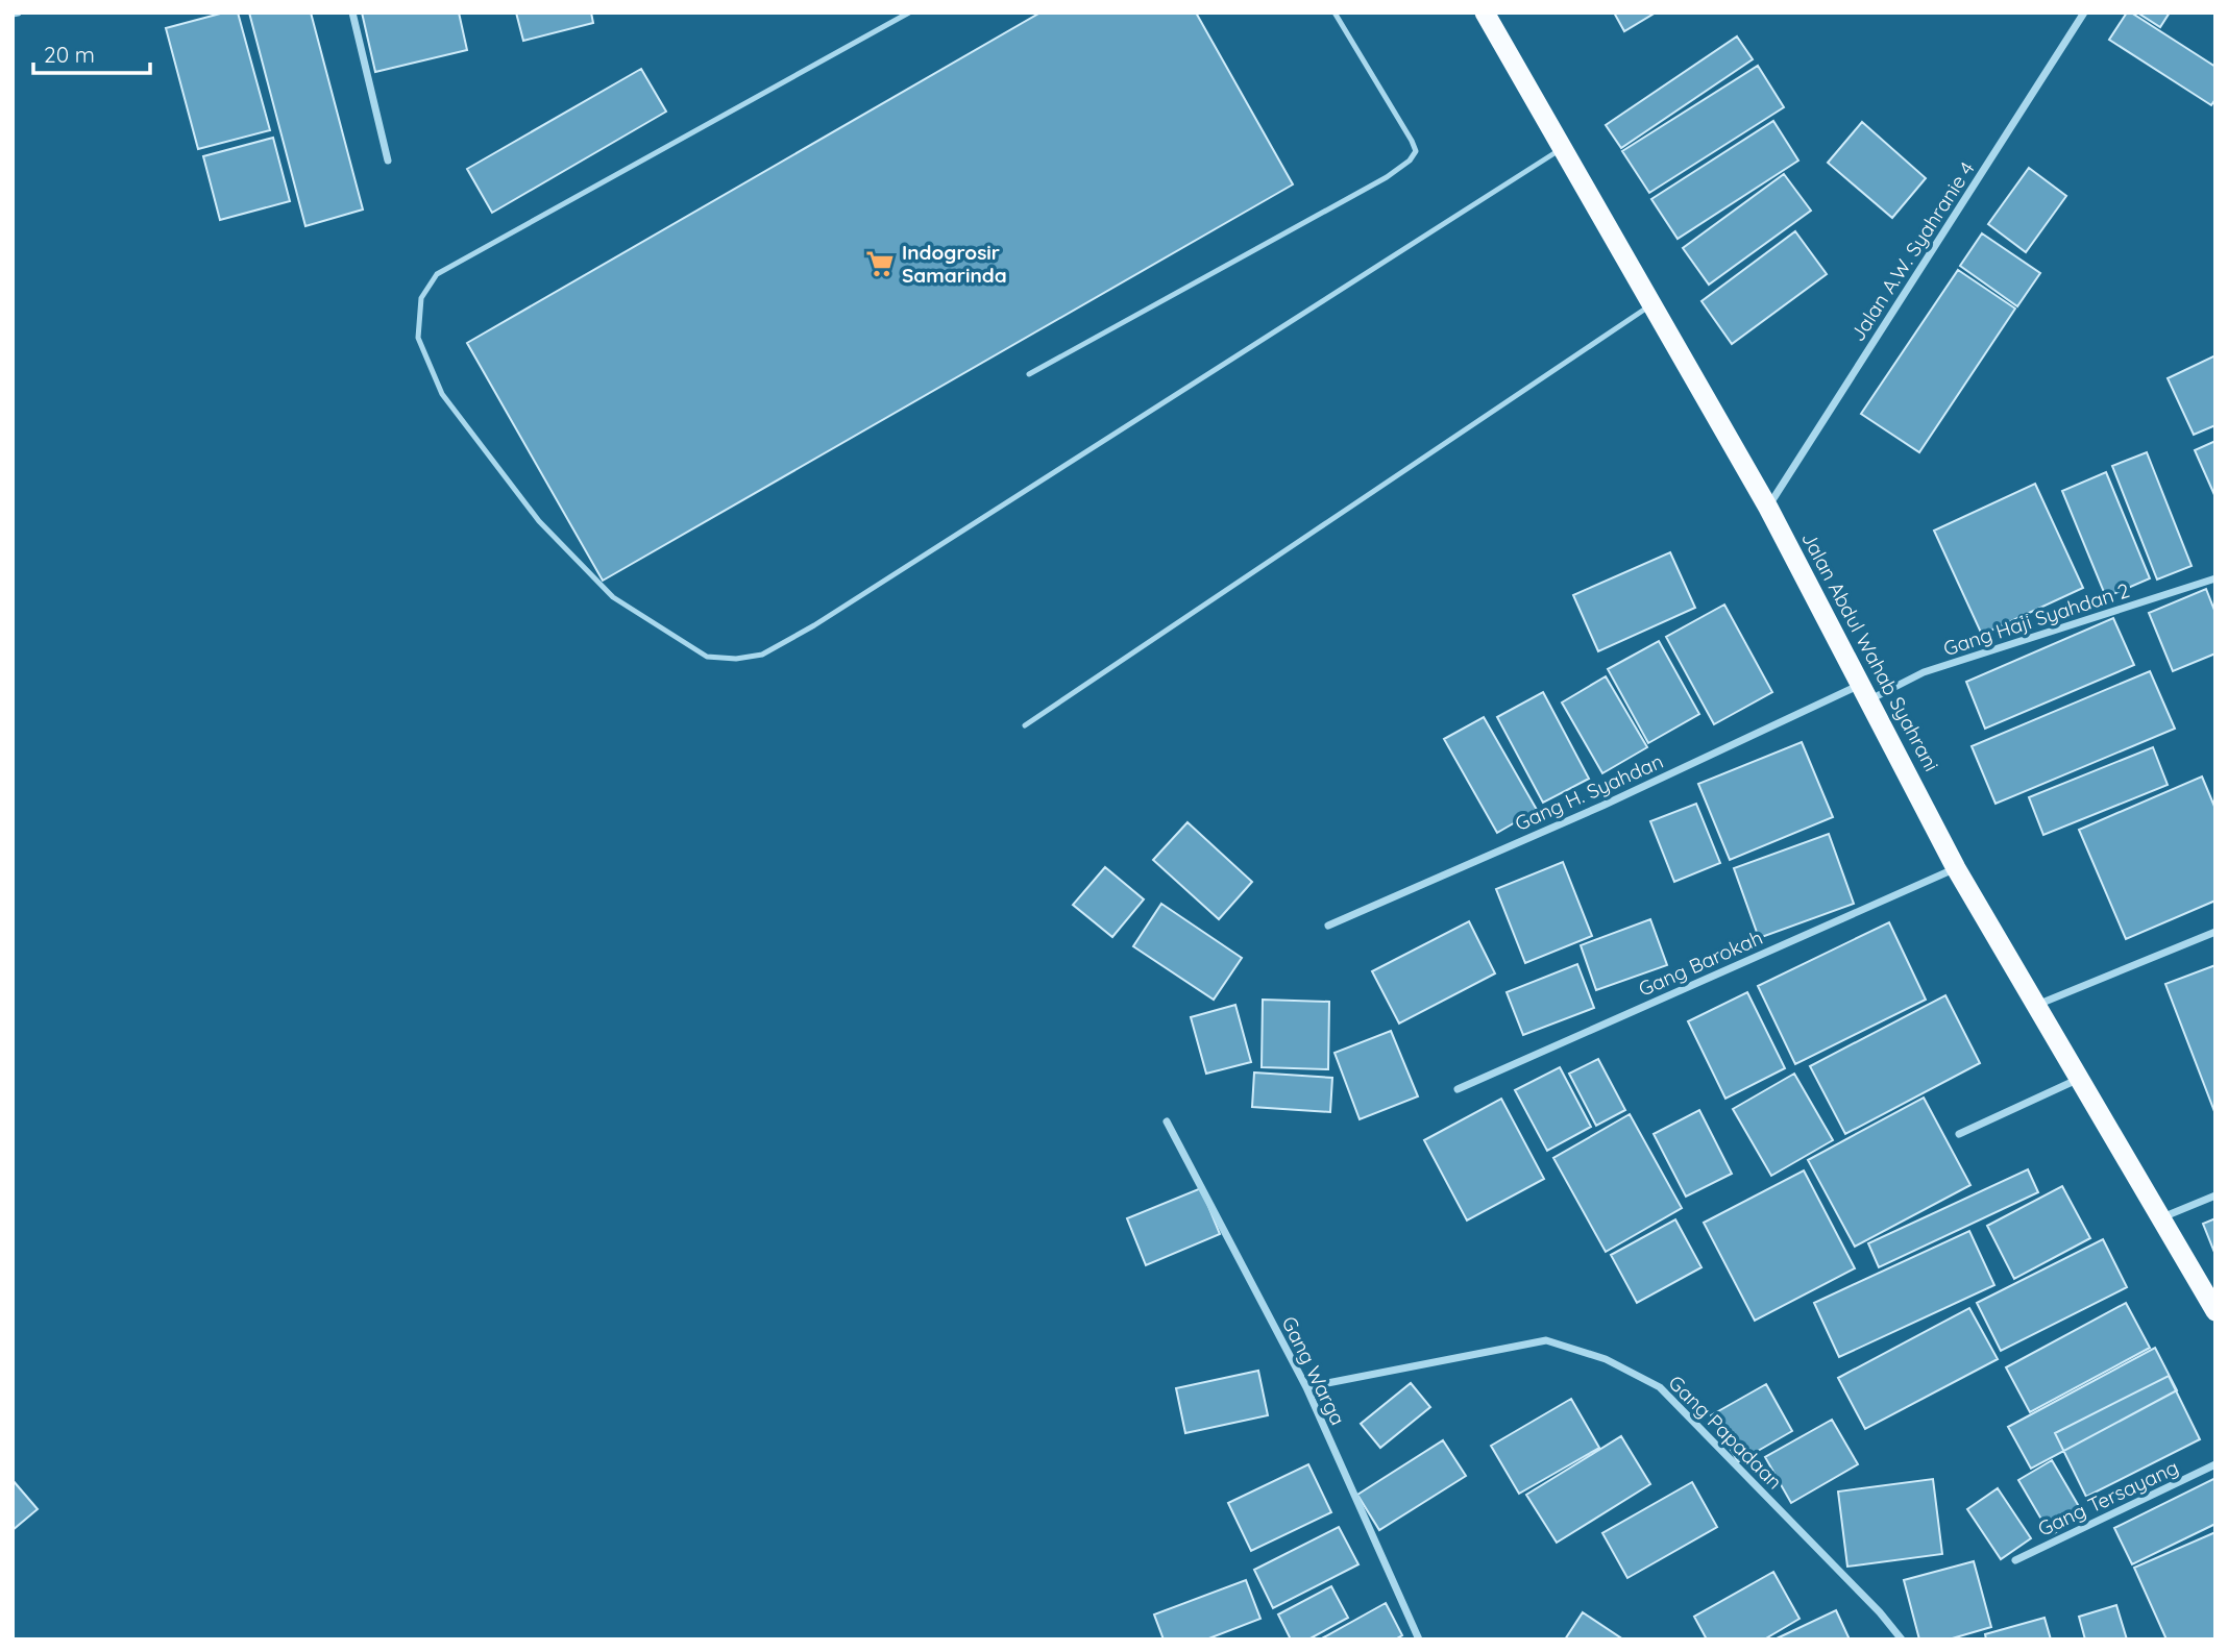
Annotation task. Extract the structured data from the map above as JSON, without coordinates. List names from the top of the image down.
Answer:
{
  "streets": {
    "highway": ["Jalan Abdul Wahab Syahrani"],
    "street": [
      "Jalan A.W. Syahranie 4",
      "Gang Haji Syahdan 2",
      "Gang H. Syahdan",
      "Gang Barokah",
      "Gang Warga",
      "Gang Papadaan",
      "Gang Tersayang"
    ]
  },
  "crossings": [
    ["Jalan A.W. Syahranie 4", "Jalan Abdul Wahab Syahrani"],
    ["Gang Haji Syahdan 2", "Jalan Abdul Wahab Syahrani"],
    ["Gang Haji Syahdan 2", "Gang H. Syahdan"],
    ["Jalan Abdul Wahab Syahrani", "Gang H. Syahdan"],
    ["Jalan Abdul Wahab Syahrani", "Gang Barokah"],
    ["Gang Warga", "Gang Papadaan"]
  ],
  "places": {
    "supermarket": ["Indogrosir Samarinda"]
  },
  "scale_bar": "20 m"
}
